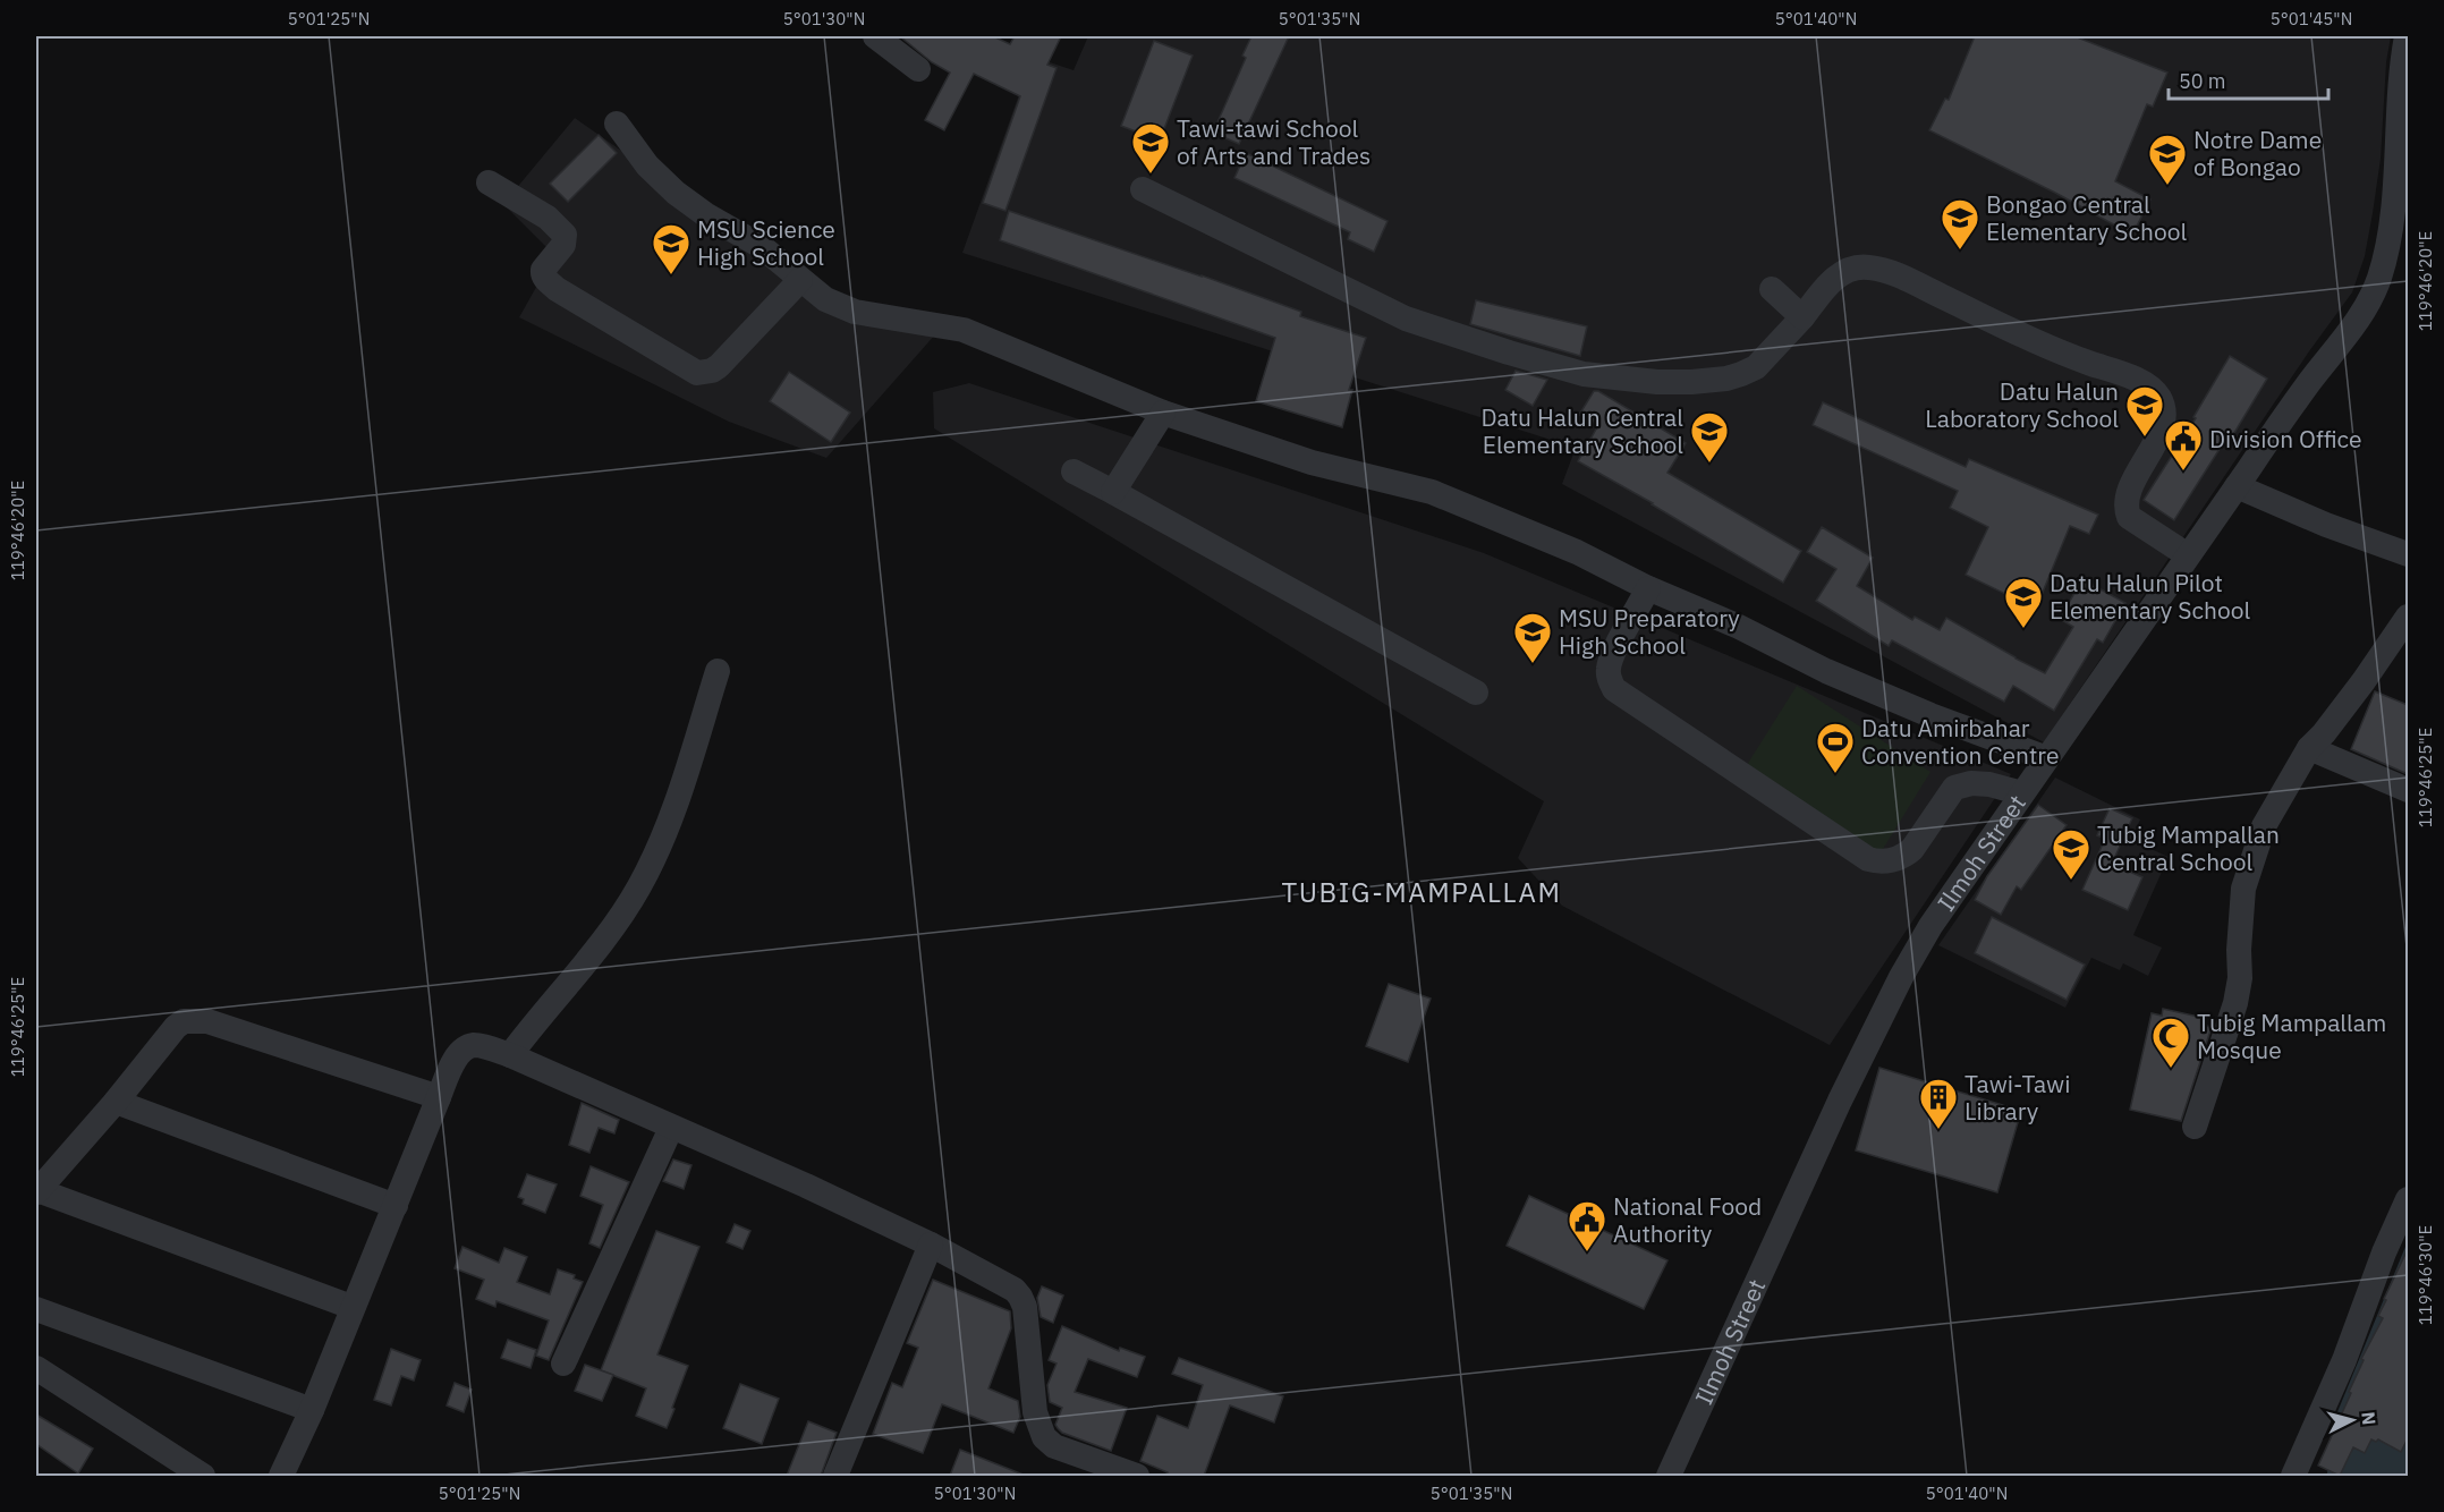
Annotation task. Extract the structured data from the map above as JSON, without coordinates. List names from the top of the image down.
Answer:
{
  "streets": {
    "street": ["Ilmoh Street"]
  },
  "districts": ["TUBIG-MAMPALLAM"],
  "places": {
    "school or university": [
      "Tawi-tawi School of Arts and Trades",
      "Notre Dame of Bongao",
      "Bongao Central Elementary School",
      "MSU Science High School",
      "Datu Halun Laboratory School",
      "Datu Halun Central Elementary School",
      "Datu Halun Pilot Elementary School",
      "MSU Preparatory High School",
      "Tubig Mampallan Central School"
    ],
    "public building": ["Division Office", "National Food Authority"],
    "sports": ["Datu Amirbahar Convention Centre"],
    "mosque": ["Tubig Mampallam Mosque"],
    "building": ["Tawi-Tawi Library"]
  },
  "scale_bar": "50 m",
  "north": "right",
  "coordinates": [
    "5°01'25\"N",
    "5°01'30\"N",
    "5°01'35\"N",
    "5°01'40\"N",
    "5°01'45\"N",
    "119°46'20\"E",
    "119°46'25\"E",
    "119°46'30\"E"
  ]
}
